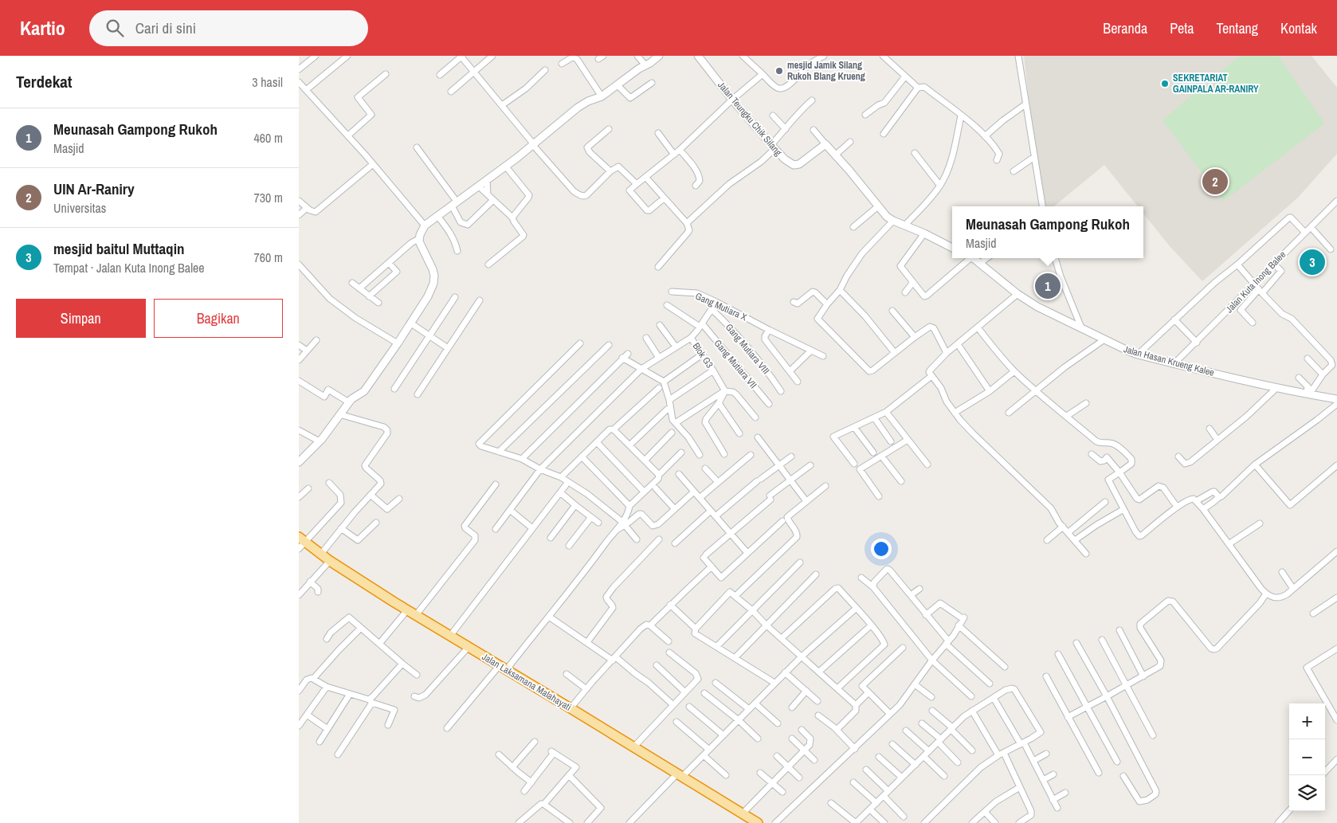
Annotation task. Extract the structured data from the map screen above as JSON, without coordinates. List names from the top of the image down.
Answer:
{
  "streets": {
    "highway": ["Jalan Laksamana Malahayati"],
    "street": [
      "Jalan Teungku Chik Silang",
      "Jalan Kuta Inong Balee",
      "Gang Mutiara X",
      "Gang Mutiara VIII",
      "Blok G3",
      "Jalan Hasan Krueng Kalee",
      "Gang Mutiara VII"
    ]
  },
  "crossings": [
    ["Jalan Kuta Inong Balee", "Jalan Hasan Krueng Kalee"],
    ["Gang Mutiara X", "Blok G3"],
    ["Gang Mutiara VIII", "Blok G3"],
    ["Blok G3", "Gang Mutiara VII"]
  ],
  "places": ["mesjid Jamik Silang Rukoh Blang Krueng", "SEKRETARIAT GAINPALA AR-RANIRY"],
  "page": {
    "header": "Kartio",
    "search": "Cari di sini",
    "nav": [
      "Beranda",
      "Peta",
      "Tentang",
      "Kontak"
    ],
    "heading": ["Terdekat", "3 hasil"],
    "list": [
      {
        "mark": "1",
        "name": "Meunasah Gampong Rukoh",
        "note": "Masjid",
        "value": "460 m"
      },
      {
        "mark": "2",
        "name": "UIN Ar-Raniry",
        "note": "Universitas",
        "value": "730 m"
      },
      {
        "mark": "3",
        "name": "mesjid baitul Muttaqin",
        "note": "Tempat · Jalan Kuta Inong Balee",
        "value": "760 m"
      }
    ],
    "pins": ["2", "3", "1"],
    "popup": ["Meunasah Gampong Rukoh", "Masjid"],
    "buttons": ["Simpan", "Bagikan"],
    "map_buttons": ["+", "−"]
  }
}
